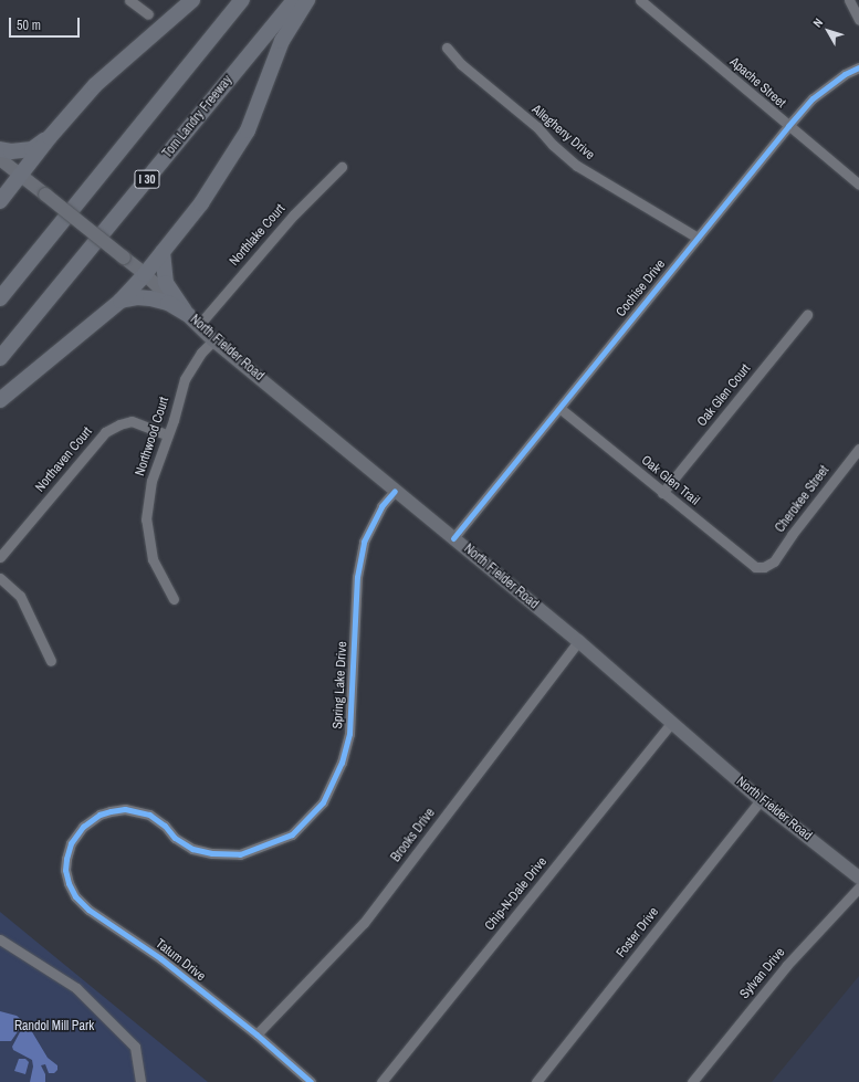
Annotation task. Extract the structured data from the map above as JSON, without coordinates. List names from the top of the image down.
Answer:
{
  "streets": {
    "highway": ["Tom Landry Freeway", "I 30"],
    "main road": ["North Fielder Road"],
    "street": [
      "Apache Street",
      "Allegheny Drive",
      "Northlake Court",
      "Cochise Drive",
      "Oak Glen Court",
      "Northwood Court",
      "Northaven Court",
      "Oak Glen Trail",
      "Cherokee Street",
      "Spring Lake Drive",
      "Brooks Drive",
      "Chip-N-Dale Drive",
      "Foster Drive",
      "Tatum Drive",
      "Sylvan Drive"
    ]
  },
  "crossings": [
    ["Apache Street", "Cochise Drive"],
    ["Allegheny Drive", "Cochise Drive"],
    ["Northlake Court", "North Fielder Road"],
    ["Cochise Drive", "North Fielder Road"],
    ["Cochise Drive", "Oak Glen Trail"],
    ["North Fielder Road", "Northwood Court"],
    ["North Fielder Road", "Spring Lake Drive"],
    ["North Fielder Road", "Brooks Drive"],
    ["North Fielder Road", "Chip-N-Dale Drive"],
    ["North Fielder Road", "Foster Drive"],
    ["Oak Glen Court", "Oak Glen Trail"],
    ["Northwood Court", "Northaven Court"],
    ["Oak Glen Trail", "Cherokee Street"],
    ["Spring Lake Drive", "Tatum Drive"],
    ["Brooks Drive", "Tatum Drive"]
  ],
  "parks": ["Randol Mill Park"],
  "scale_bar": "50 m",
  "north": "top left"
}
